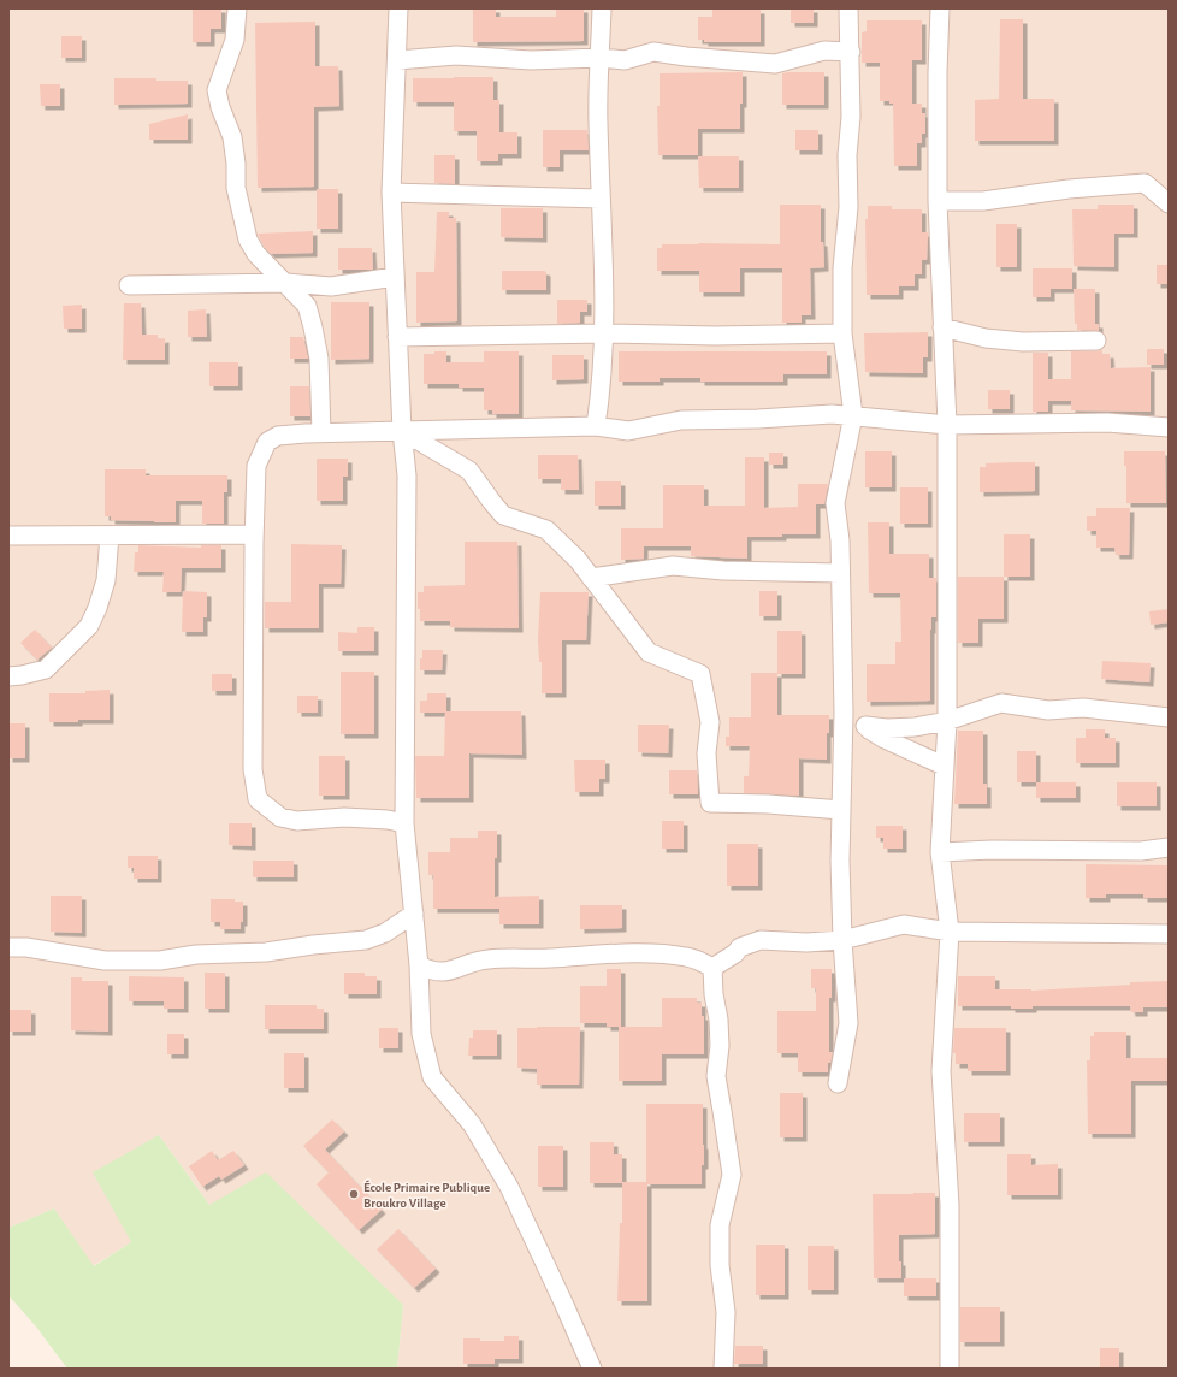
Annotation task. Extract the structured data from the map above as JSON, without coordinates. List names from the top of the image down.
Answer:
{
  "places": ["École Primaire Publique Broukro Village"]
}
